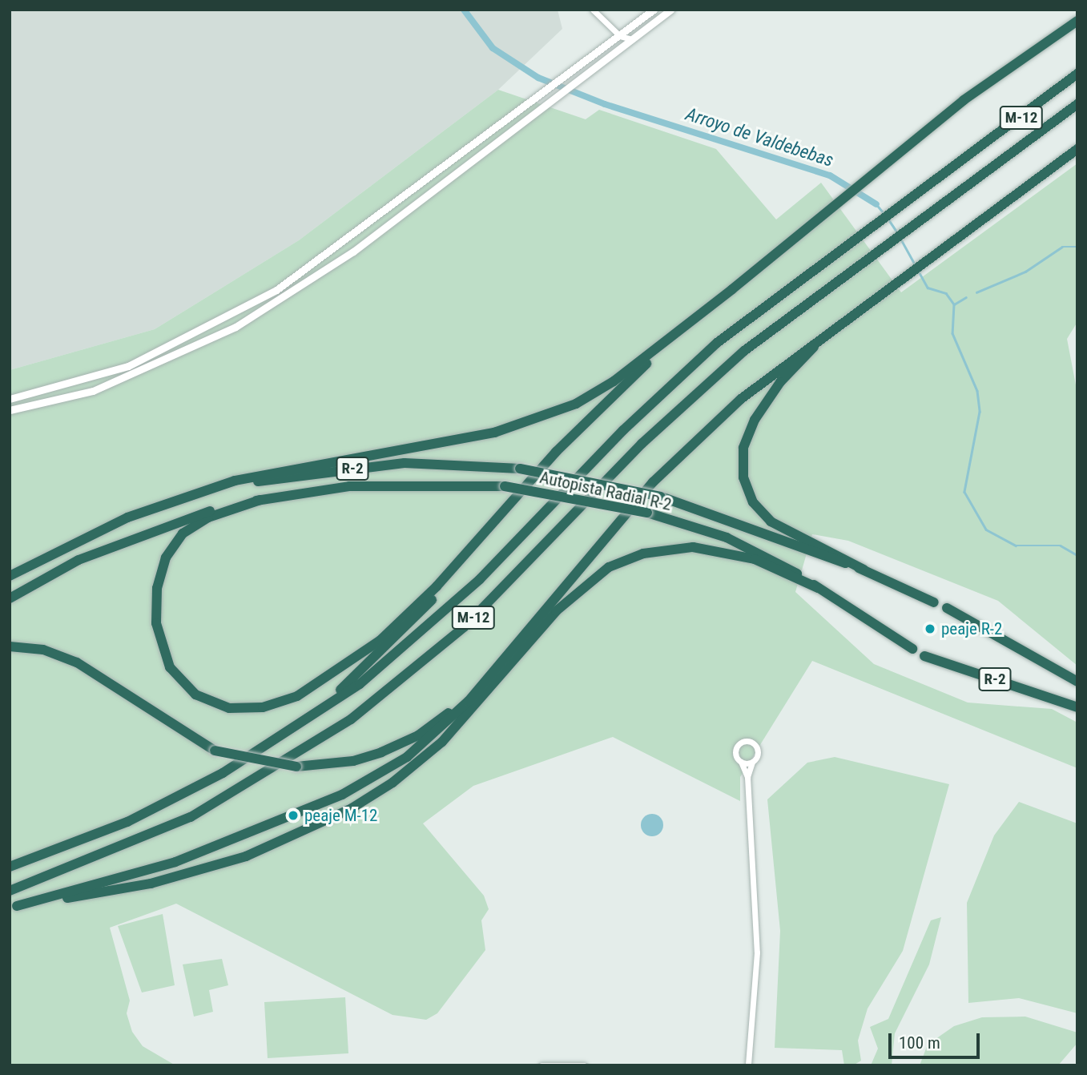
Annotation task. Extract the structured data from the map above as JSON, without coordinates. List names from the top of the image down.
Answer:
{
  "streets": {
    "highway": ["M-12", "R-2", "Autopista Radial R-2"]
  },
  "crossings": [
    ["R-2", "Autopista Radial R-2"]
  ],
  "water": ["Arroyo de Valdebebas"],
  "places": ["peaje R-2", "peaje M-12"],
  "scale_bar": "100 m"
}
